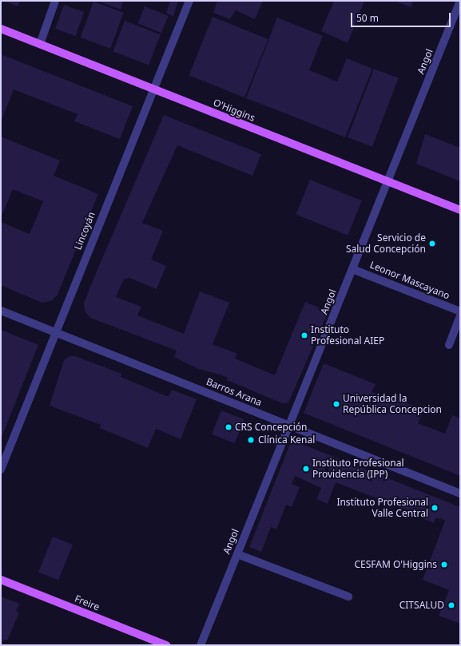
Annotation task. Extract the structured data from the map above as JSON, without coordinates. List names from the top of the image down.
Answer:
{
  "streets": {
    "main road": ["O'Higgins", "Freire"],
    "street": [
      "Angol",
      "Lincoyán",
      "Leonor Mascayano",
      "Barros Arana"
    ]
  },
  "crossings": [
    ["Angol", "O'Higgins"],
    ["Angol", "Leonor Mascayano"],
    ["Angol", "Barros Arana"],
    ["O'Higgins", "Lincoyán"],
    ["Lincoyán", "Barros Arana"]
  ],
  "places": [
    "Servicio de Salud Concepción",
    "Instituto Profesional AIEP",
    "Universidad la República Concepcion",
    "CRS Concepción",
    "Clínica Kenal",
    "Instituto Profesional Providencia (IPP)",
    "Instituto Profesional Valle Central",
    "CESFAM O'Higgins",
    "CITSALUD"
  ],
  "scale_bar": "50 m"
}
